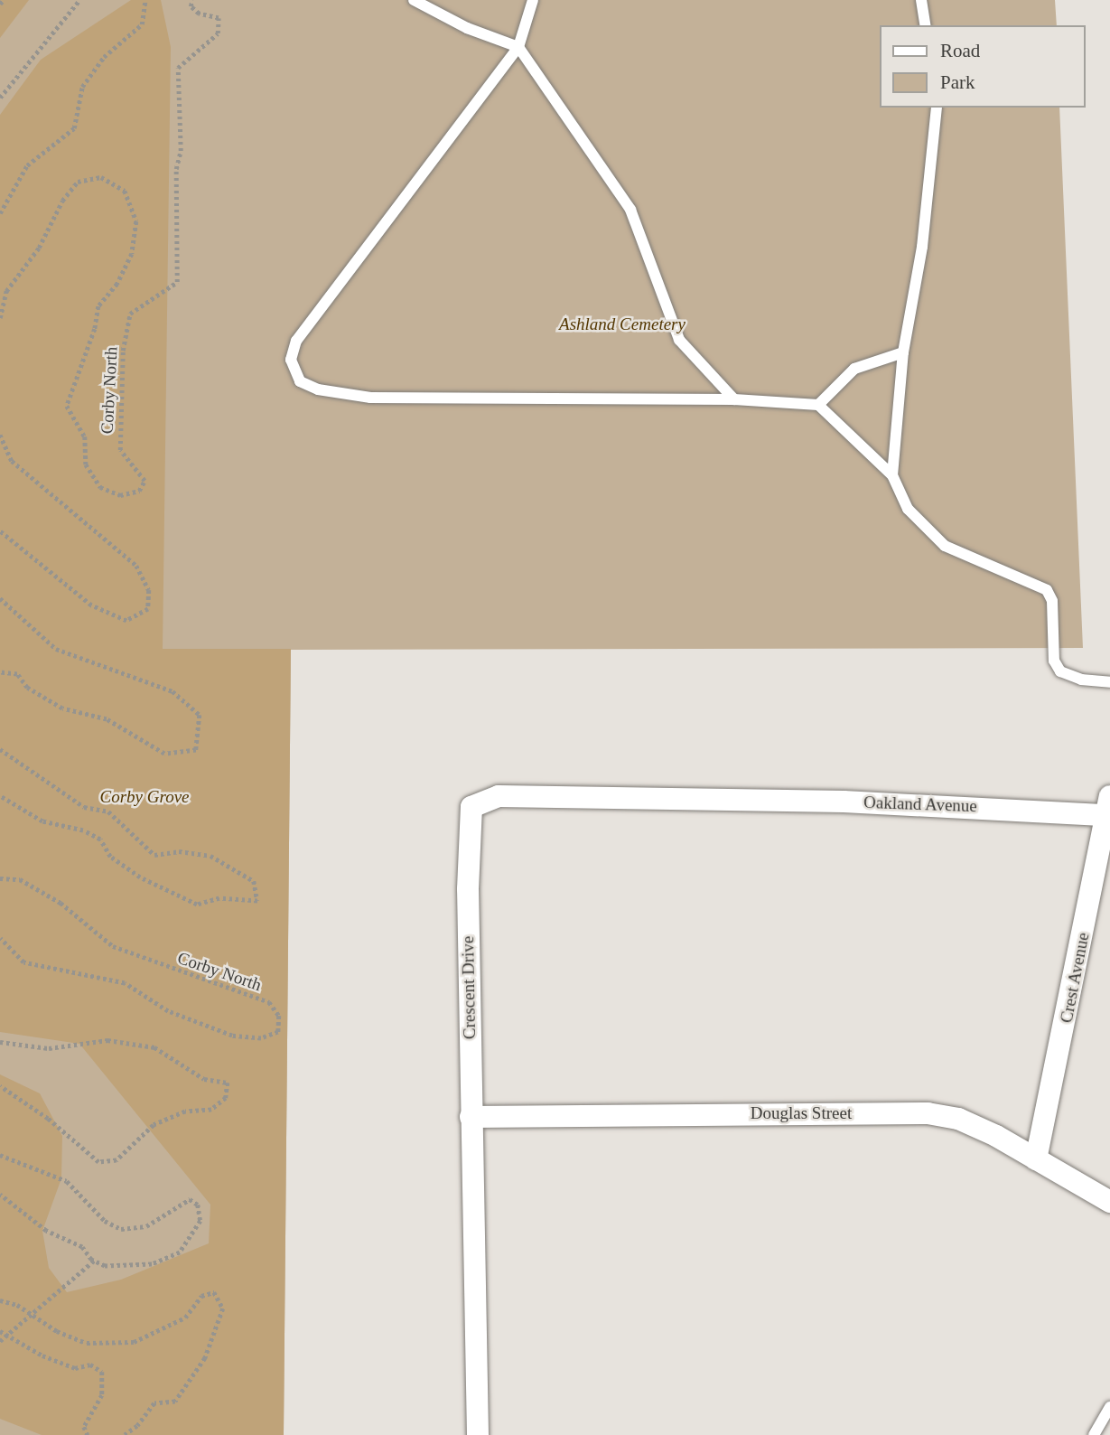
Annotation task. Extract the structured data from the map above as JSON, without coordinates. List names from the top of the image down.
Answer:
{
  "streets": {
    "street": [
      "Oakland Avenue",
      "Crest Avenue",
      "Crescent Drive",
      "Douglas Street"
    ],
    "path": ["Corby North"]
  },
  "crossings": [
    ["Oakland Avenue", "Crest Avenue"],
    ["Oakland Avenue", "Crescent Drive"],
    ["Crest Avenue", "Douglas Street"],
    ["Crescent Drive", "Douglas Street"]
  ],
  "parks": ["Ashland Cemetery", "Corby Grove"],
  "legend": ["Road", "Park"]
}
